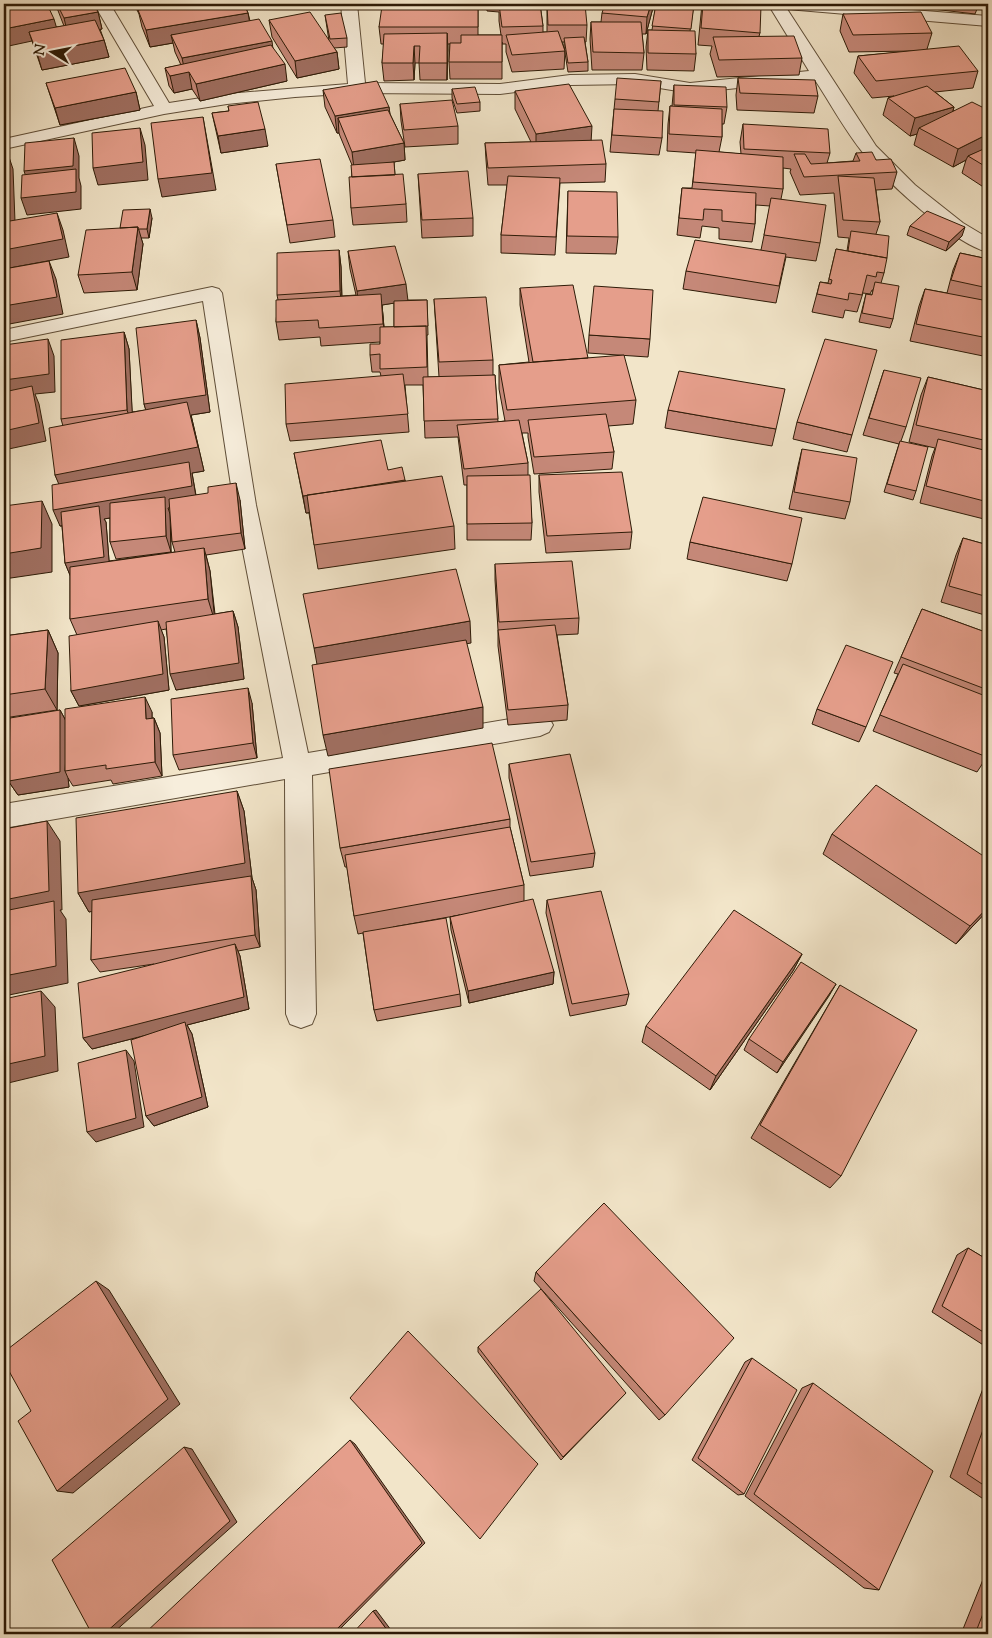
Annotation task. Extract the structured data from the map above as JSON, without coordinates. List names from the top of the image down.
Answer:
{
  "north": "left"
}
